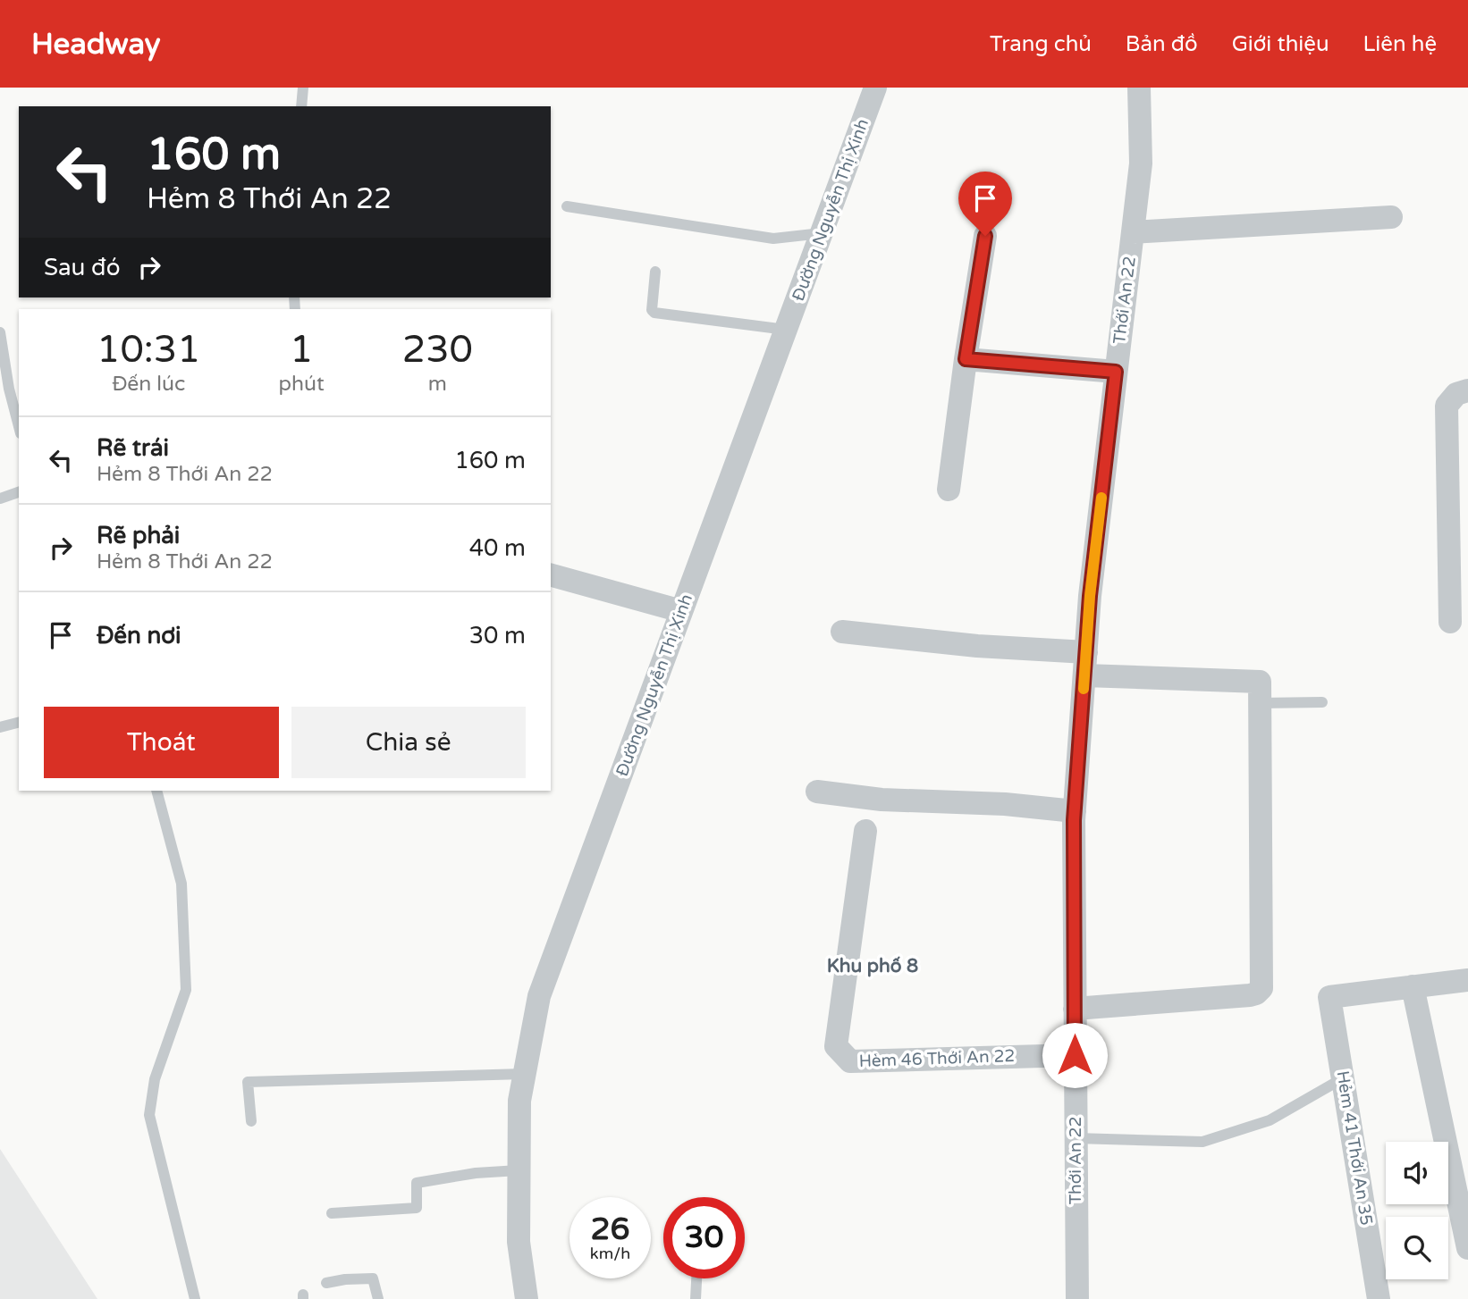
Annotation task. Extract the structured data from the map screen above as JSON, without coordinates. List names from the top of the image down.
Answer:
{
  "streets": {
    "street": [
      "Đường Nguyễn Thị Xinh",
      "Thới An 22",
      "Hèm 46 Thới An 22",
      "Hẻm 41 Thới An 35"
    ]
  },
  "crossings": [
    ["Thới An 22", "Hèm 46 Thới An 22"]
  ],
  "districts": ["Khu phố 8"],
  "page": {
    "header": "Headway",
    "nav": [
      "Trang chủ",
      "Bản đồ",
      "Giới thiệu",
      "Liên hệ"
    ],
    "turn": ["160 m", "Hẻm 8 Thới An 22"],
    "then": "Sau đó",
    "eta": [
      "10:31",
      "Đến lúc",
      "1",
      "phút",
      "230",
      "m"
    ],
    "list": [
      {
        "name": "Rẽ trái",
        "note": "Hẻm 8 Thới An 22",
        "value": "160 m"
      },
      {
        "name": "Rẽ phải",
        "note": "Hẻm 8 Thới An 22",
        "value": "40 m"
      },
      {
        "name": "Đến nơi",
        "value": "30 m"
      }
    ],
    "buttons": ["Thoát", "Chia sẻ"],
    "speed": "26 km/h",
    "limit": "30"
  }
}
